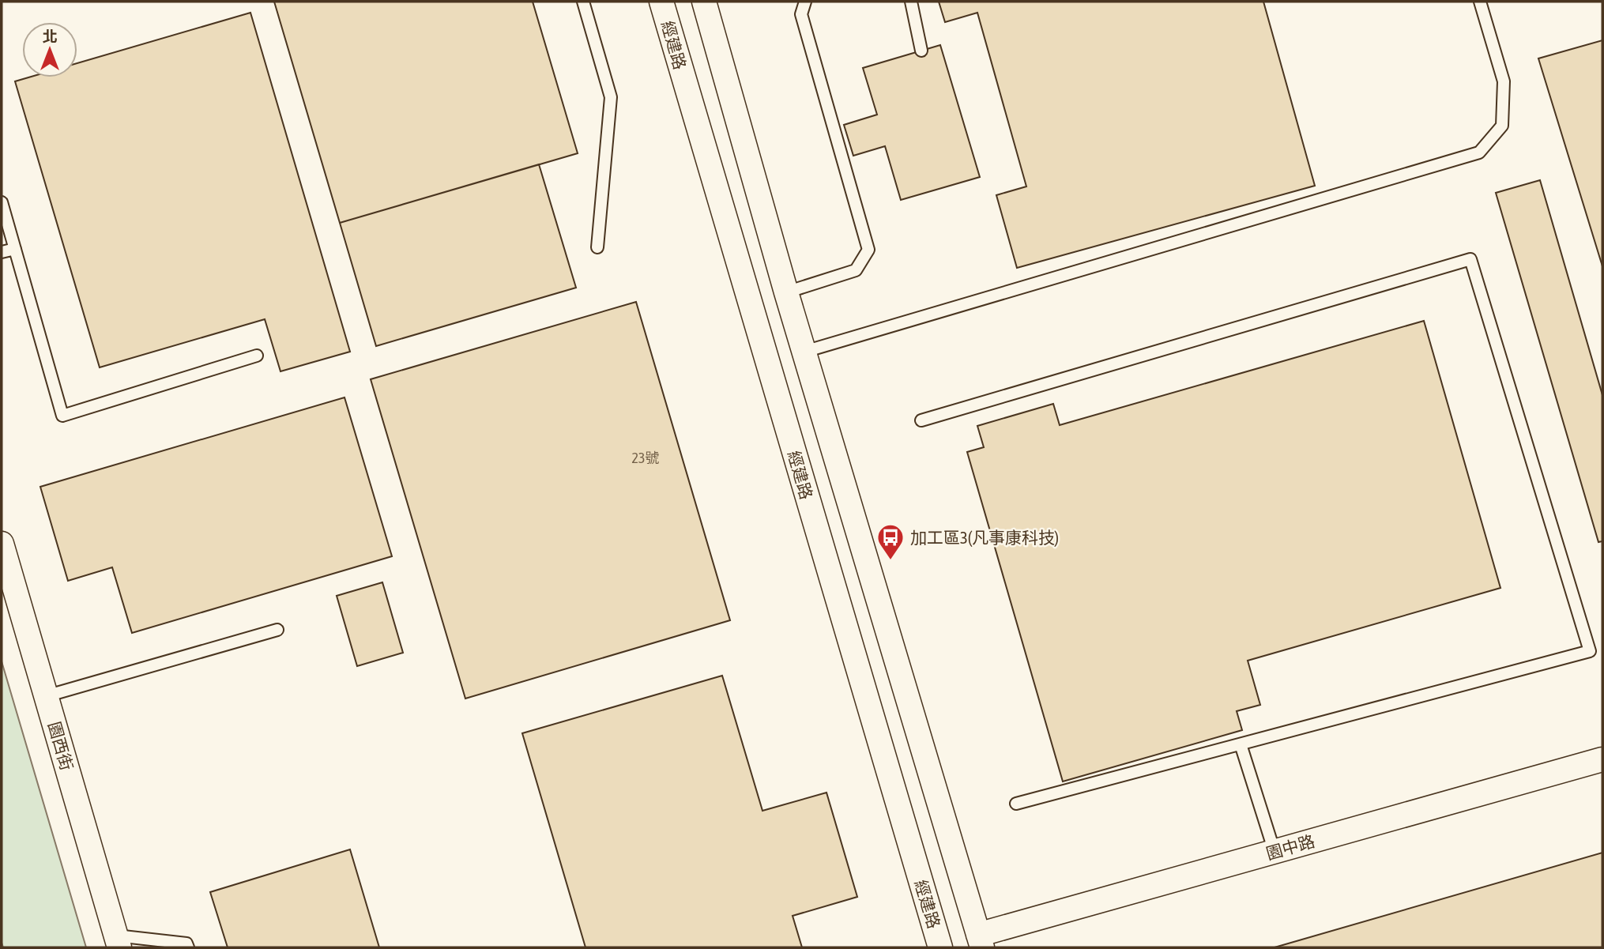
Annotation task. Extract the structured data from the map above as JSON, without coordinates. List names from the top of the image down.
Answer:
{
  "streets": {
    "street": ["經建路", "園西街", "園中路"]
  },
  "places": {
    "bus stop": ["加工區3(凡事康科技)"]
  },
  "house_numbers": ["23號"],
  "north": "top"
}
